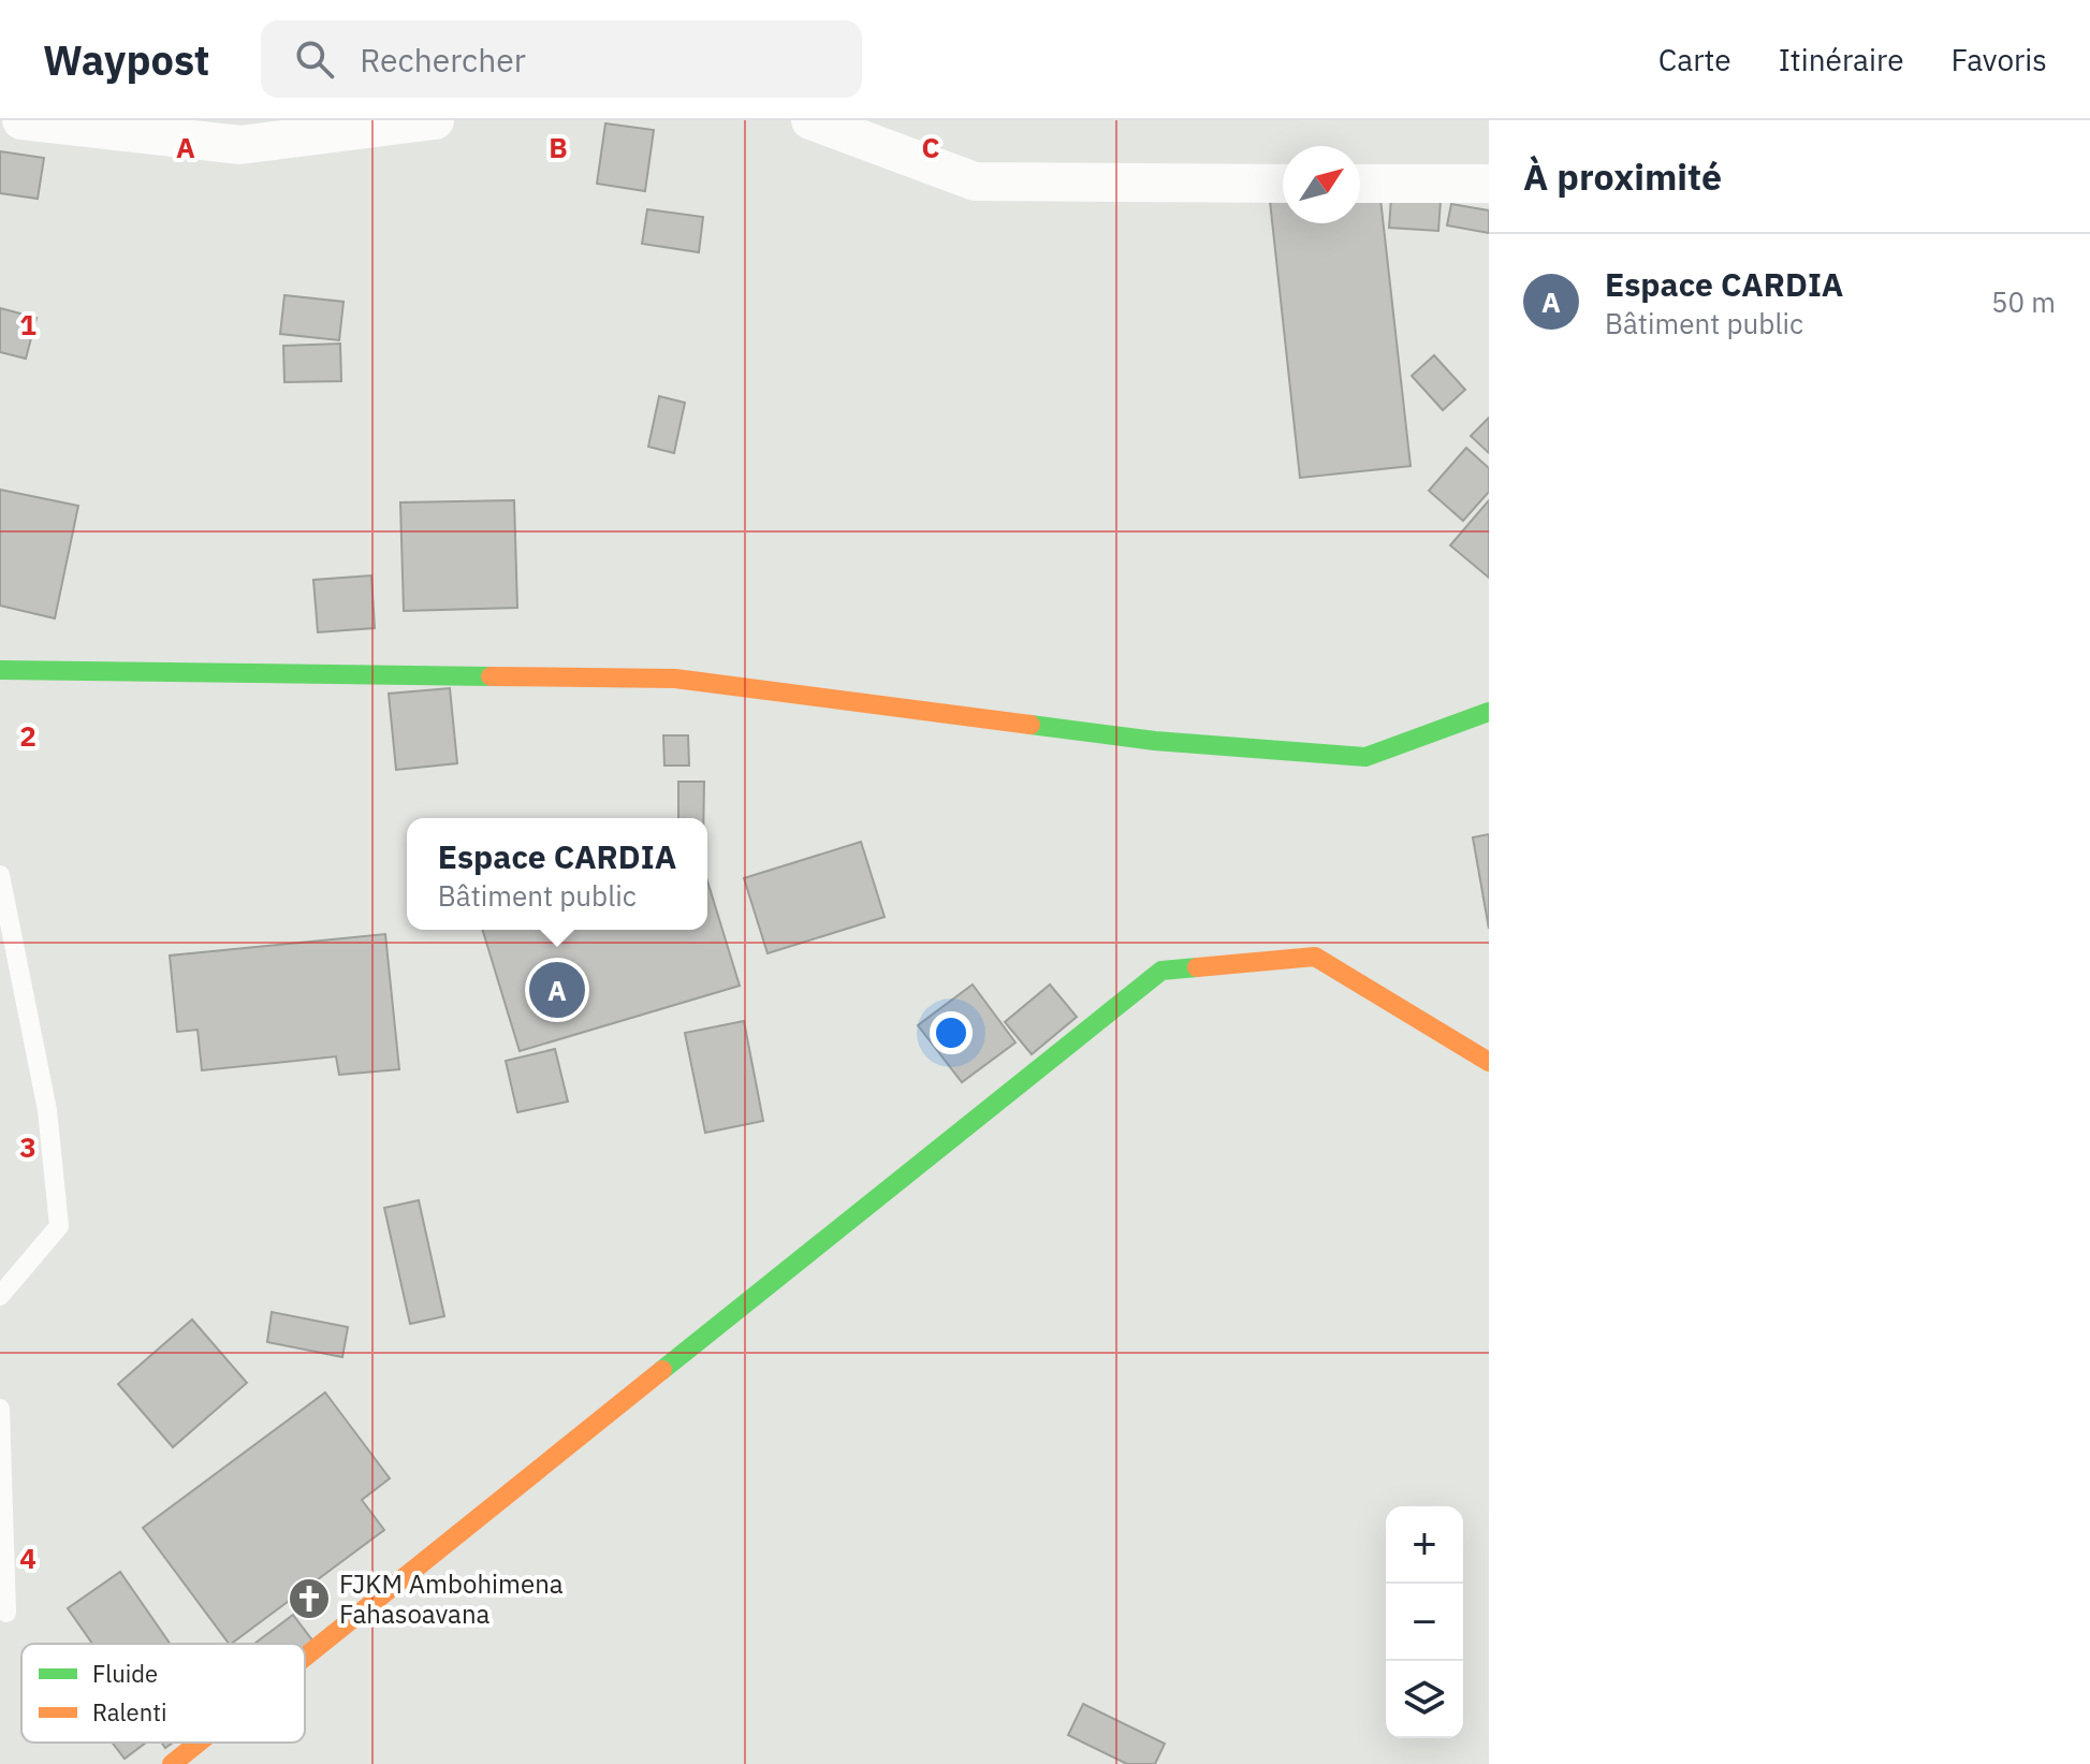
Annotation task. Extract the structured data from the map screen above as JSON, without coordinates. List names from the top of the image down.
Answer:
{
  "places": {
    "church": ["FJKM Ambohimena Fahasoavana"]
  },
  "legend": ["Fluide", "Ralenti"],
  "north": "top right",
  "page": {
    "header": "Waypost",
    "search": "Rechercher",
    "nav": ["Carte", "Itinéraire", "Favoris"],
    "heading": "À proximité",
    "list": [
      {
        "mark": "A",
        "name": "Espace CARDIA",
        "note": "Bâtiment public",
        "value": "50 m"
      }
    ],
    "popup": ["Espace CARDIA", "Bâtiment public"],
    "pins": "A",
    "map_buttons": ["+", "−"]
  },
  "grid": {
    "columns": ["A", "B", "C"],
    "rows": [
      "1",
      "2",
      "3",
      "4"
    ]
  }
}
